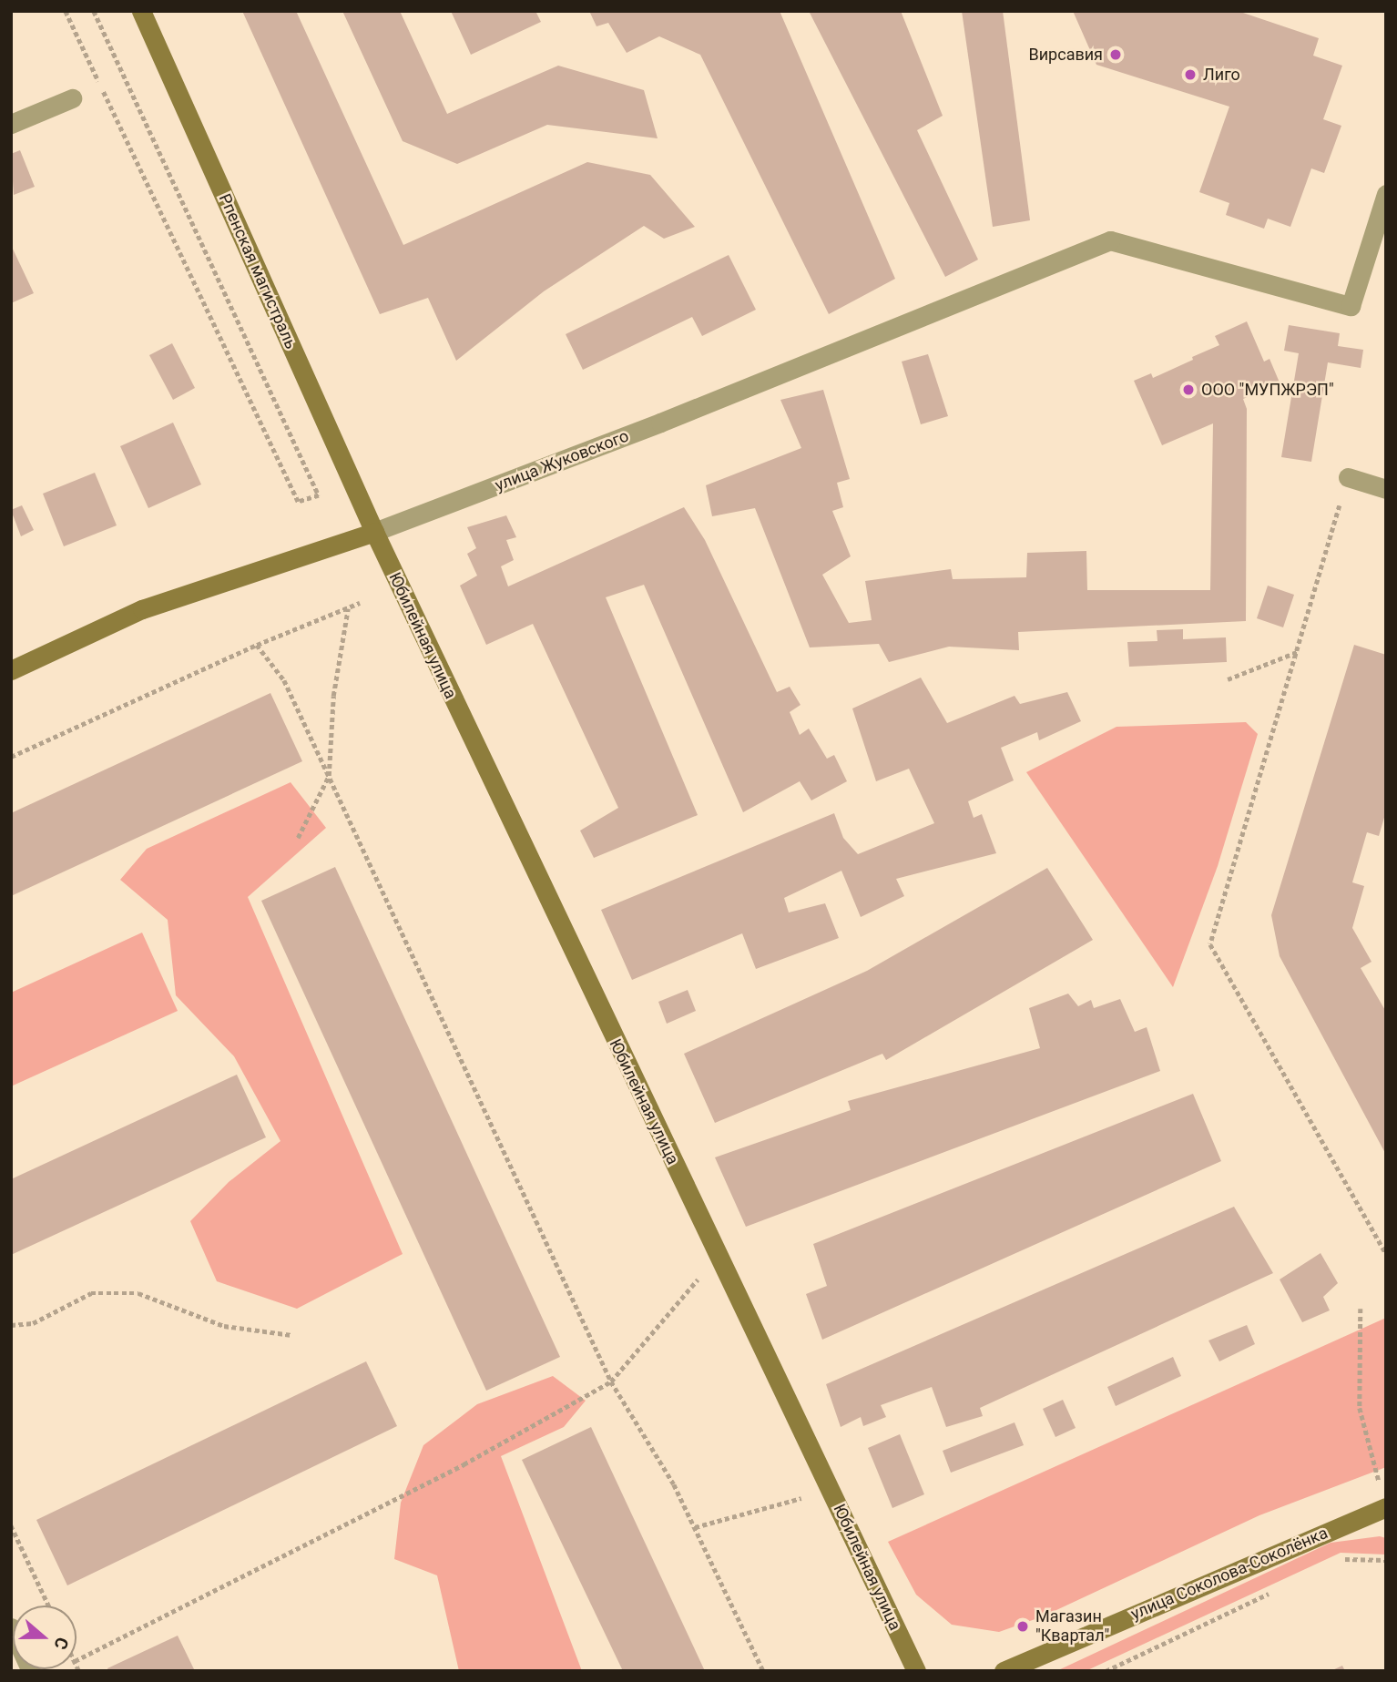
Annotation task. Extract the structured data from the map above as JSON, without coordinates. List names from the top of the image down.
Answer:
{
  "streets": {
    "main road": [
      "Рпенская магистраль",
      "улица Жуковского",
      "Юбилейная улица",
      "улица Соколова-Соколёнка"
    ]
  },
  "crossings": [
    ["Рпенская магистраль", "улица Жуковского"],
    ["Рпенская магистраль", "Юбилейная улица"],
    ["улица Жуковского", "Юбилейная улица"]
  ],
  "places": [
    "Вирсавия",
    "Лиго",
    "ООО \"МУПЖРЭП\"",
    "Магазин \"Квартал\""
  ],
  "north": "right"
}
